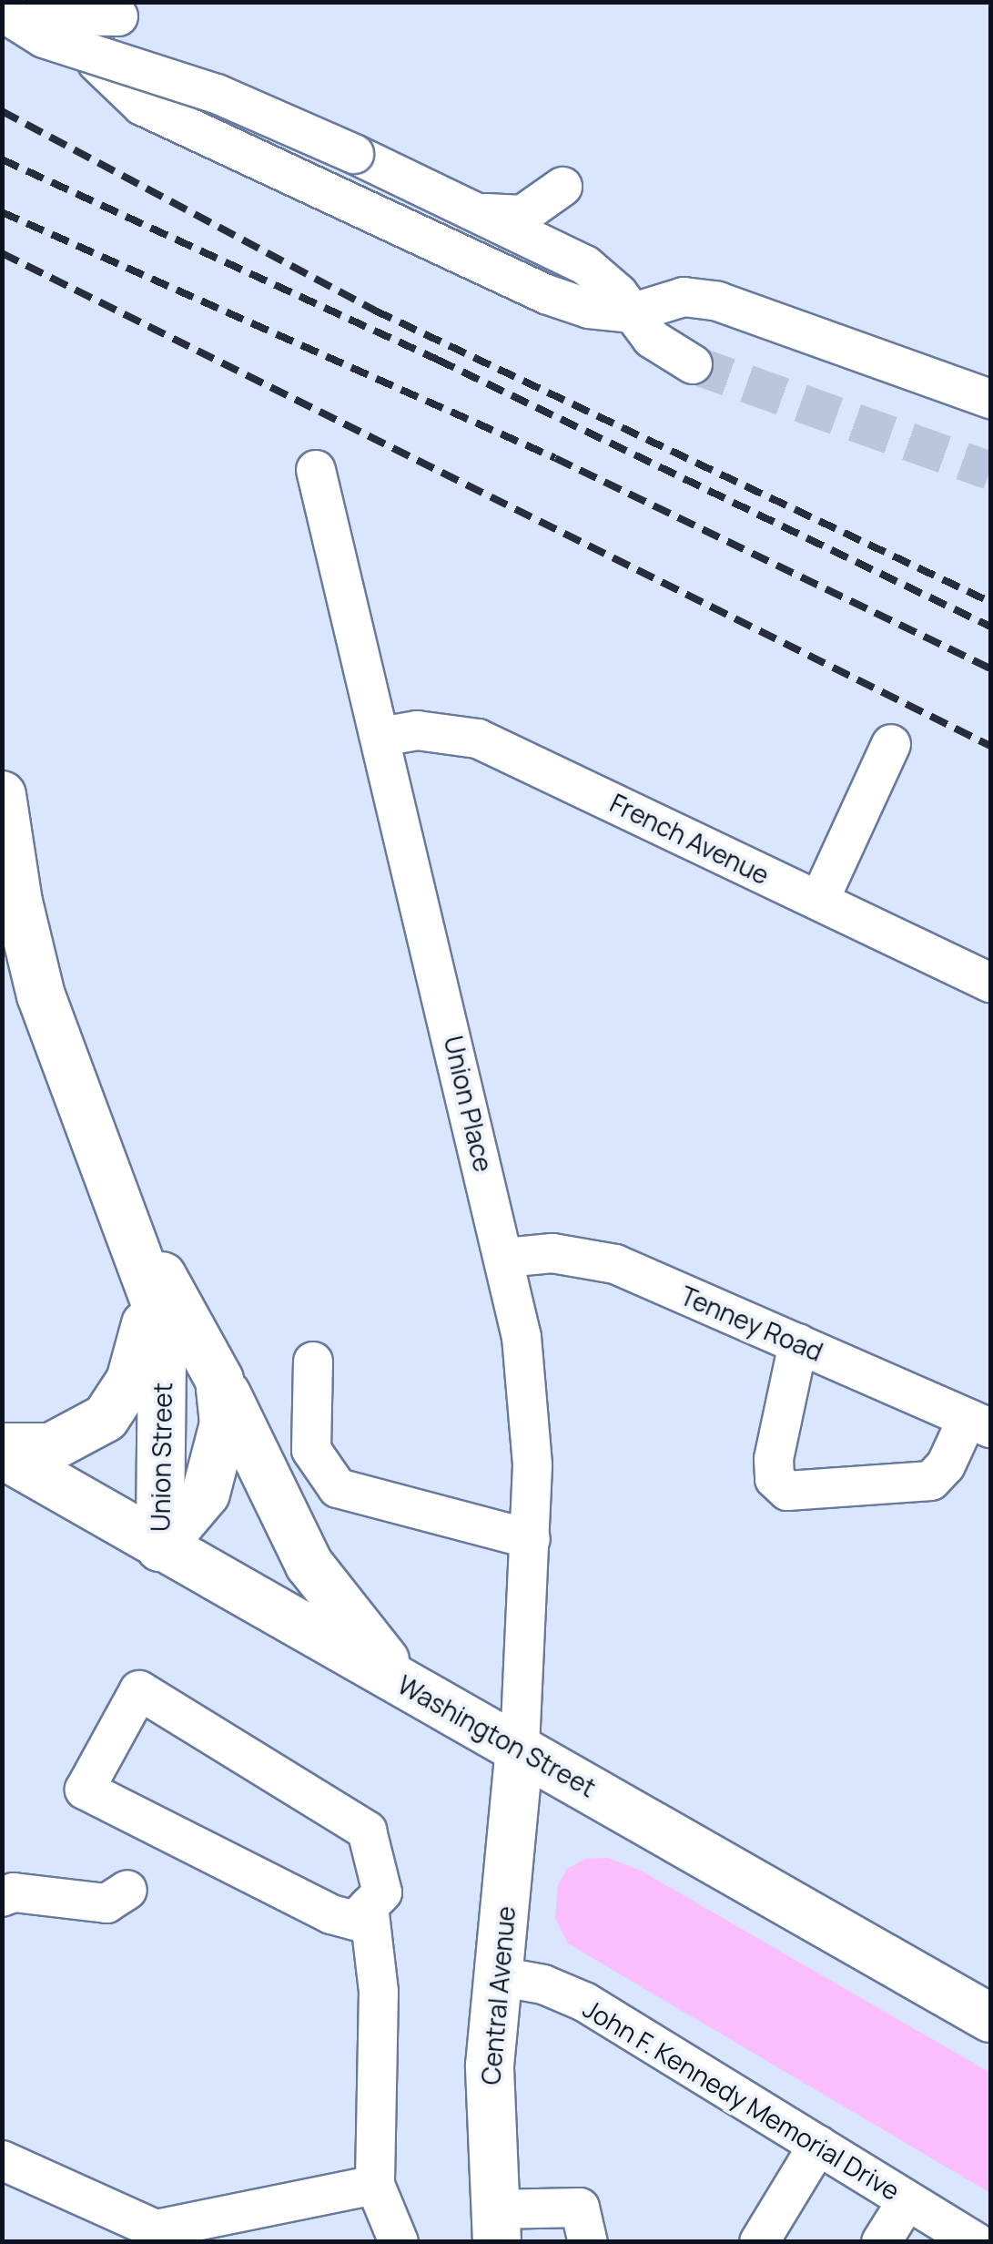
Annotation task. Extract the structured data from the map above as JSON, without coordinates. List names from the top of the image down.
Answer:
{
  "streets": {
    "main road": ["Union Street", "Washington Street", "Central Avenue"],
    "street": [
      "French Avenue",
      "Union Place",
      "Tenney Road",
      "John F. Kennedy Memorial Drive"
    ]
  },
  "crossings": [
    ["French Avenue", "Union Place"],
    ["Union Place", "Tenney Road"],
    ["Union Place", "Washington Street"],
    ["Union Place", "Central Avenue"],
    ["Union Street", "Washington Street"],
    ["Washington Street", "Central Avenue"],
    ["Central Avenue", "John F. Kennedy Memorial Drive"]
  ]
}
